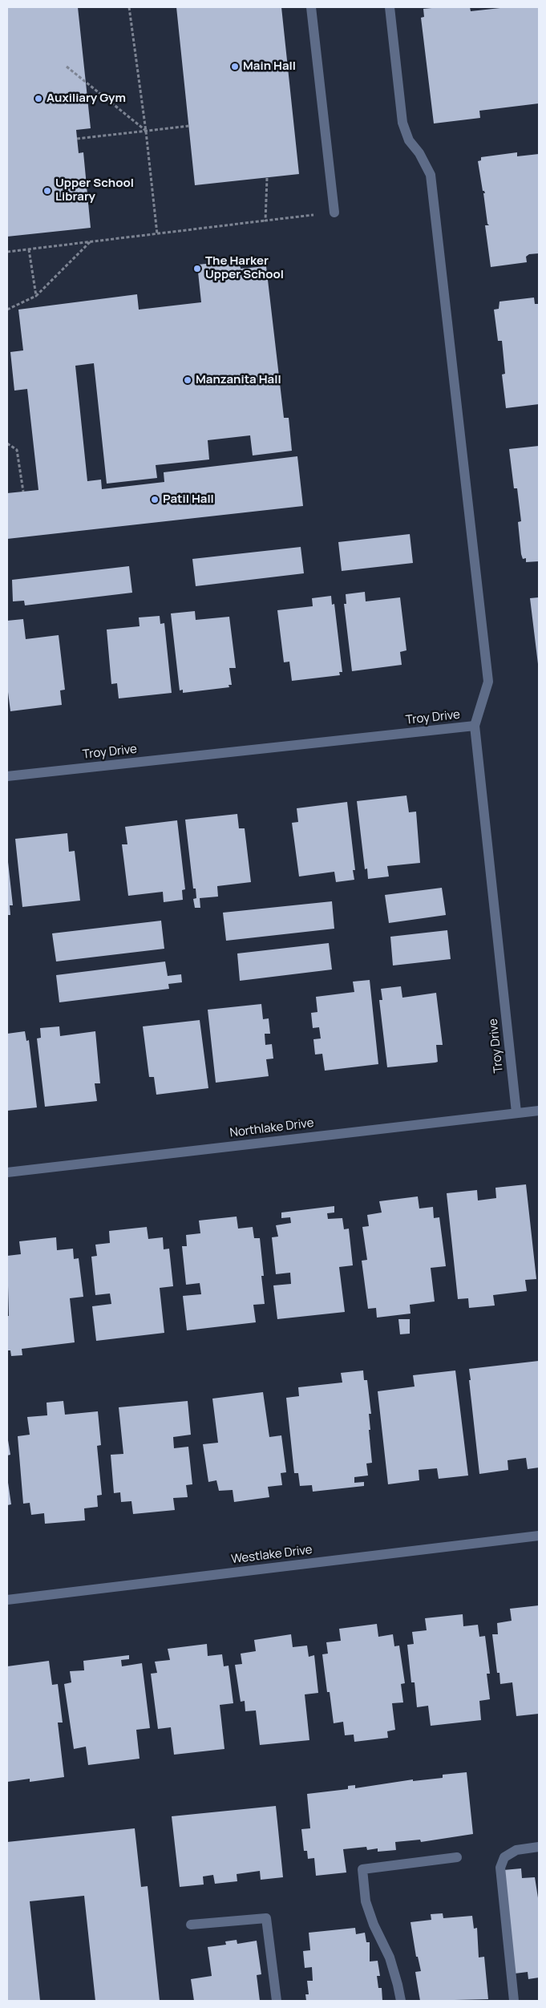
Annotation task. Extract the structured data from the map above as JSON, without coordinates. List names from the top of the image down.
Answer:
{
  "streets": {
    "street": ["Troy Drive", "Northlake Drive", "Westlake Drive"]
  },
  "crossings": [
    ["Troy Drive", "Northlake Drive"]
  ],
  "places": [
    "Main Hall",
    "Auxiliary Gym",
    "Upper School Library",
    "The Harker Upper School",
    "Manzanita Hall",
    "Patil Hall"
  ]
}
